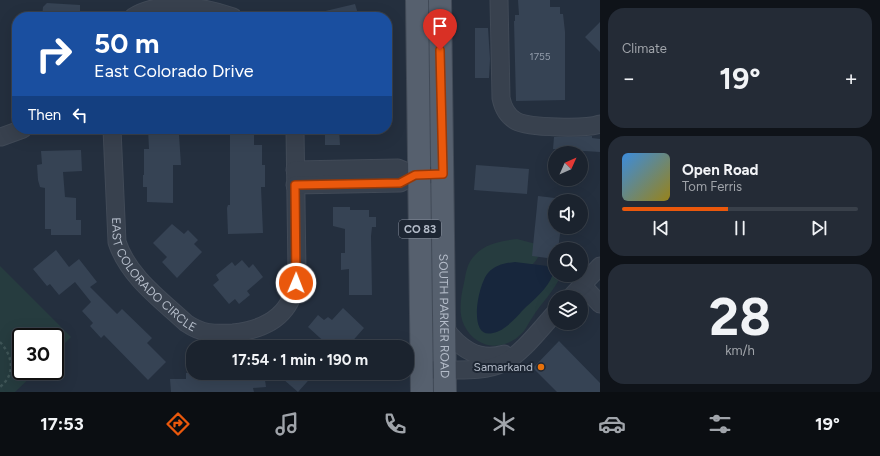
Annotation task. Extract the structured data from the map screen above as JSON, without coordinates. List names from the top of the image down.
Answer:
{
  "streets": {
    "main road": ["CO 83", "SOUTH PARKER ROAD"],
    "street": ["EAST COLORADO CIRCLE"]
  },
  "places": ["Samarkand"],
  "house_numbers": ["1755"],
  "north": "top right",
  "page": {
    "tile": [
      "Climate",
      ["28", "km/h"]
    ],
    "turn": ["50 m", "East Colorado Drive"],
    "heat": ["−", "19°", "+"],
    "then": "Then",
    "song": ["Open Road", "Tom Ferris"],
    "limit": "30",
    "trip": "17:54 · 1 min · 190 m",
    "tabs": ["17:53", "19°"]
  }
}
